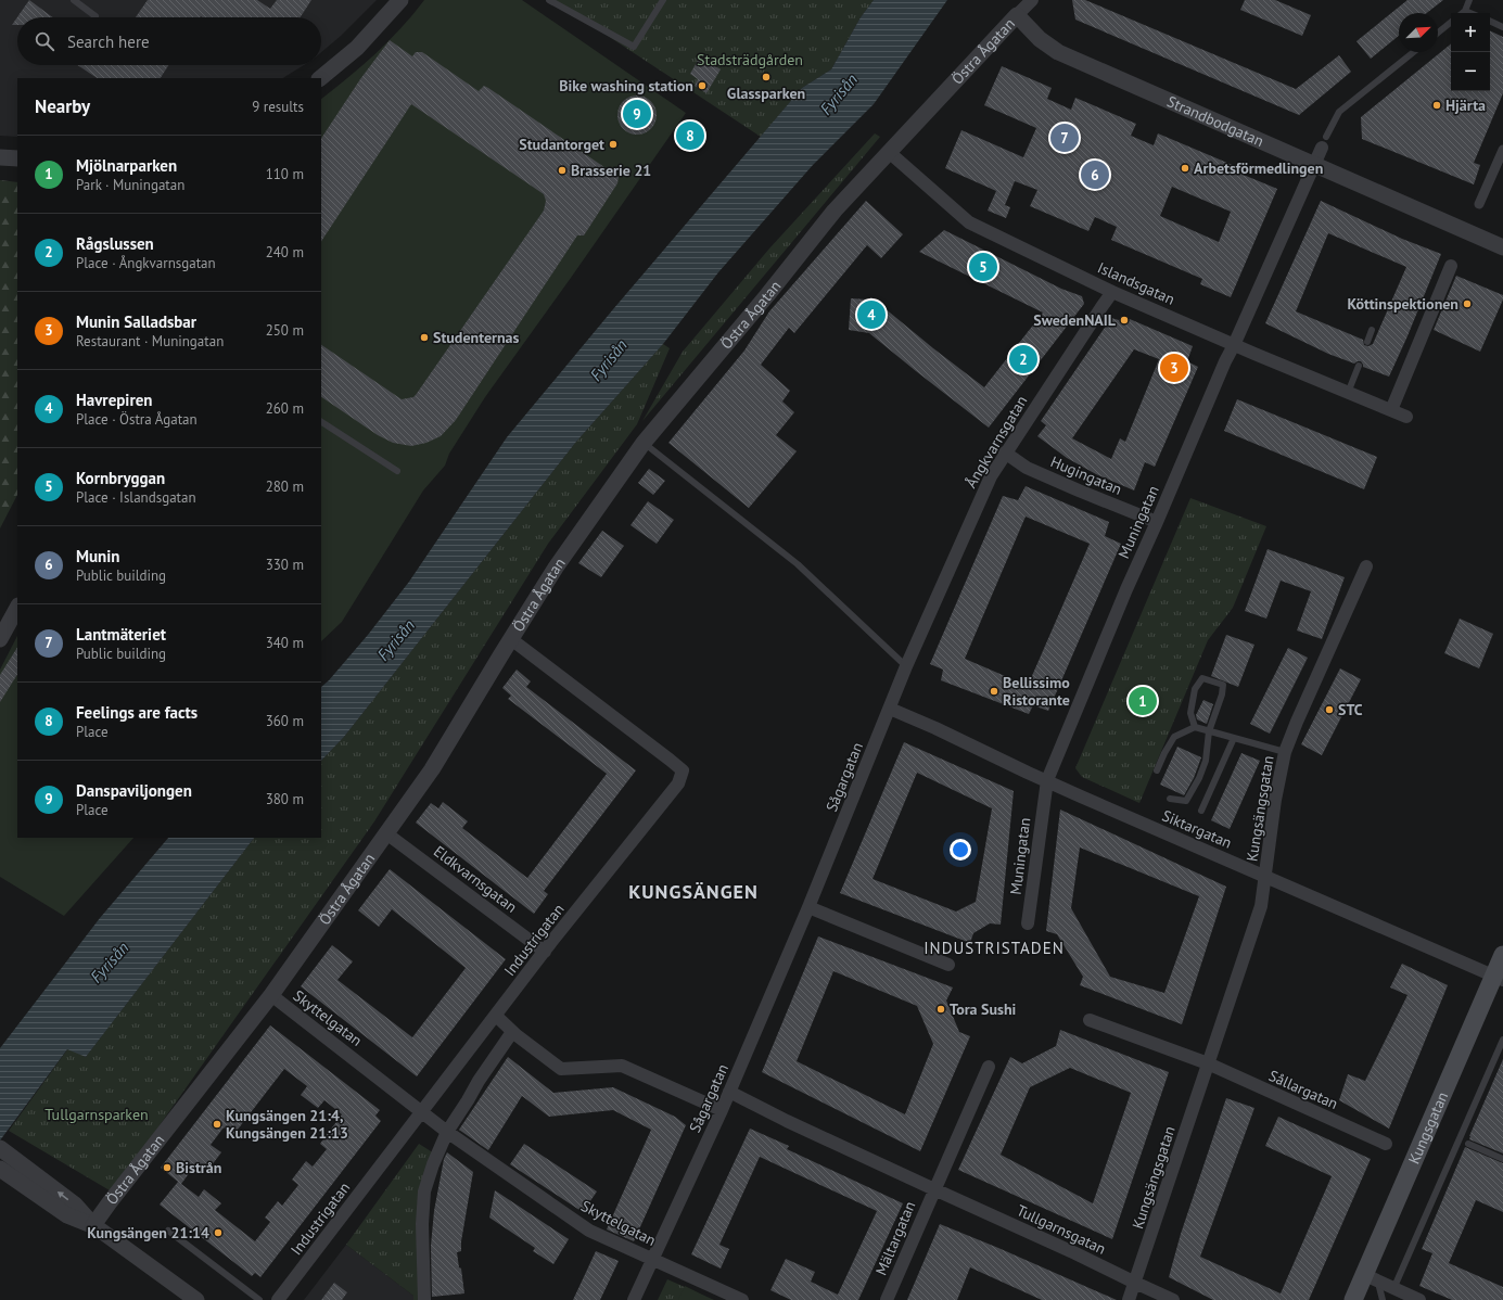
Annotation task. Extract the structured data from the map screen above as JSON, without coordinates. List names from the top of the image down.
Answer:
{
  "streets": {
    "main road": ["Kungsgatan"],
    "street": [
      "Östra Ågatan",
      "Strandbodgatan",
      "Islandsgatan",
      "Ångkvarnsgatan",
      "Hugingatan",
      "Muningatan",
      "Sågargatan",
      "Kungsängsgatan",
      "Siktargatan",
      "Eldkvarnsgatan",
      "Industrigatan",
      "Skyttelgatan",
      "Sållargatan",
      "Tullgarnsgatan",
      "Mältargatan"
    ]
  },
  "crossings": [
    ["Östra Ågatan", "Strandbodgatan"],
    ["Östra Ågatan", "Islandsgatan"],
    ["Östra Ågatan", "Eldkvarnsgatan"],
    ["Östra Ågatan", "Industrigatan"],
    ["Östra Ågatan", "Skyttelgatan"],
    ["Strandbodgatan", "Muningatan"],
    ["Islandsgatan", "Ångkvarnsgatan"],
    ["Islandsgatan", "Muningatan"],
    ["Ångkvarnsgatan", "Hugingatan"],
    ["Ångkvarnsgatan", "Sågargatan"],
    ["Ångkvarnsgatan", "Siktargatan"],
    ["Hugingatan", "Muningatan"],
    ["Muningatan", "Siktargatan"],
    ["Sågargatan", "Siktargatan"],
    ["Sågargatan", "Skyttelgatan"],
    ["Sågargatan", "Tullgarnsgatan"],
    ["Kungsängsgatan", "Siktargatan"],
    ["Kungsängsgatan", "Sållargatan"],
    ["Kungsängsgatan", "Tullgarnsgatan"],
    ["Siktargatan", "Kungsgatan"],
    ["Eldkvarnsgatan", "Industrigatan"],
    ["Industrigatan", "Skyttelgatan"],
    ["Tullgarnsgatan", "Mältargatan"]
  ],
  "districts": ["KUNGSÄNGEN", "INDUSTRISTADEN"],
  "water": ["Fyrisån"],
  "parks": ["Stadsträdgården", "Tullgarnsparken"],
  "places": [
    "Glassparken",
    "Bike washing station",
    "Hjärta",
    "Studantorget",
    "Arbetsförmedlingen",
    "Brasserie 21",
    "Köttinspektionen",
    "SwedenNAIL",
    "Studenternas",
    "Bellissimo Ristorante",
    "STC",
    "Tora Sushi",
    "Kungsängen 21:4, Kungsängen 21:13",
    "Bistrån",
    "Kungsängen 21:14"
  ],
  "north": "top right",
  "page": {
    "map_buttons": ["+", "−"],
    "search": "Search here",
    "heading": ["Nearby", "9 results"],
    "pins": [
      "9",
      "8",
      "7",
      "6",
      "5",
      "4",
      "2",
      "3",
      "1"
    ],
    "list": [
      {
        "mark": "1",
        "name": "Mjölnarparken",
        "note": "Park · Muningatan",
        "value": "110 m"
      },
      {
        "mark": "2",
        "name": "Rågslussen",
        "note": "Place · Ångkvarnsgatan",
        "value": "240 m"
      },
      {
        "mark": "3",
        "name": "Munin Salladsbar",
        "note": "Restaurant · Muningatan",
        "value": "250 m"
      },
      {
        "mark": "4",
        "name": "Havrepiren",
        "note": "Place · Östra Ågatan",
        "value": "260 m"
      },
      {
        "mark": "5",
        "name": "Kornbryggan",
        "note": "Place · Islandsgatan",
        "value": "280 m"
      },
      {
        "mark": "6",
        "name": "Munin",
        "note": "Public building",
        "value": "330 m"
      },
      {
        "mark": "7",
        "name": "Lantmäteriet",
        "note": "Public building",
        "value": "340 m"
      },
      {
        "mark": "8",
        "name": "Feelings are facts",
        "note": "Place",
        "value": "360 m"
      },
      {
        "mark": "9",
        "name": "Danspaviljongen",
        "note": "Place",
        "value": "380 m"
      }
    ]
  }
}
